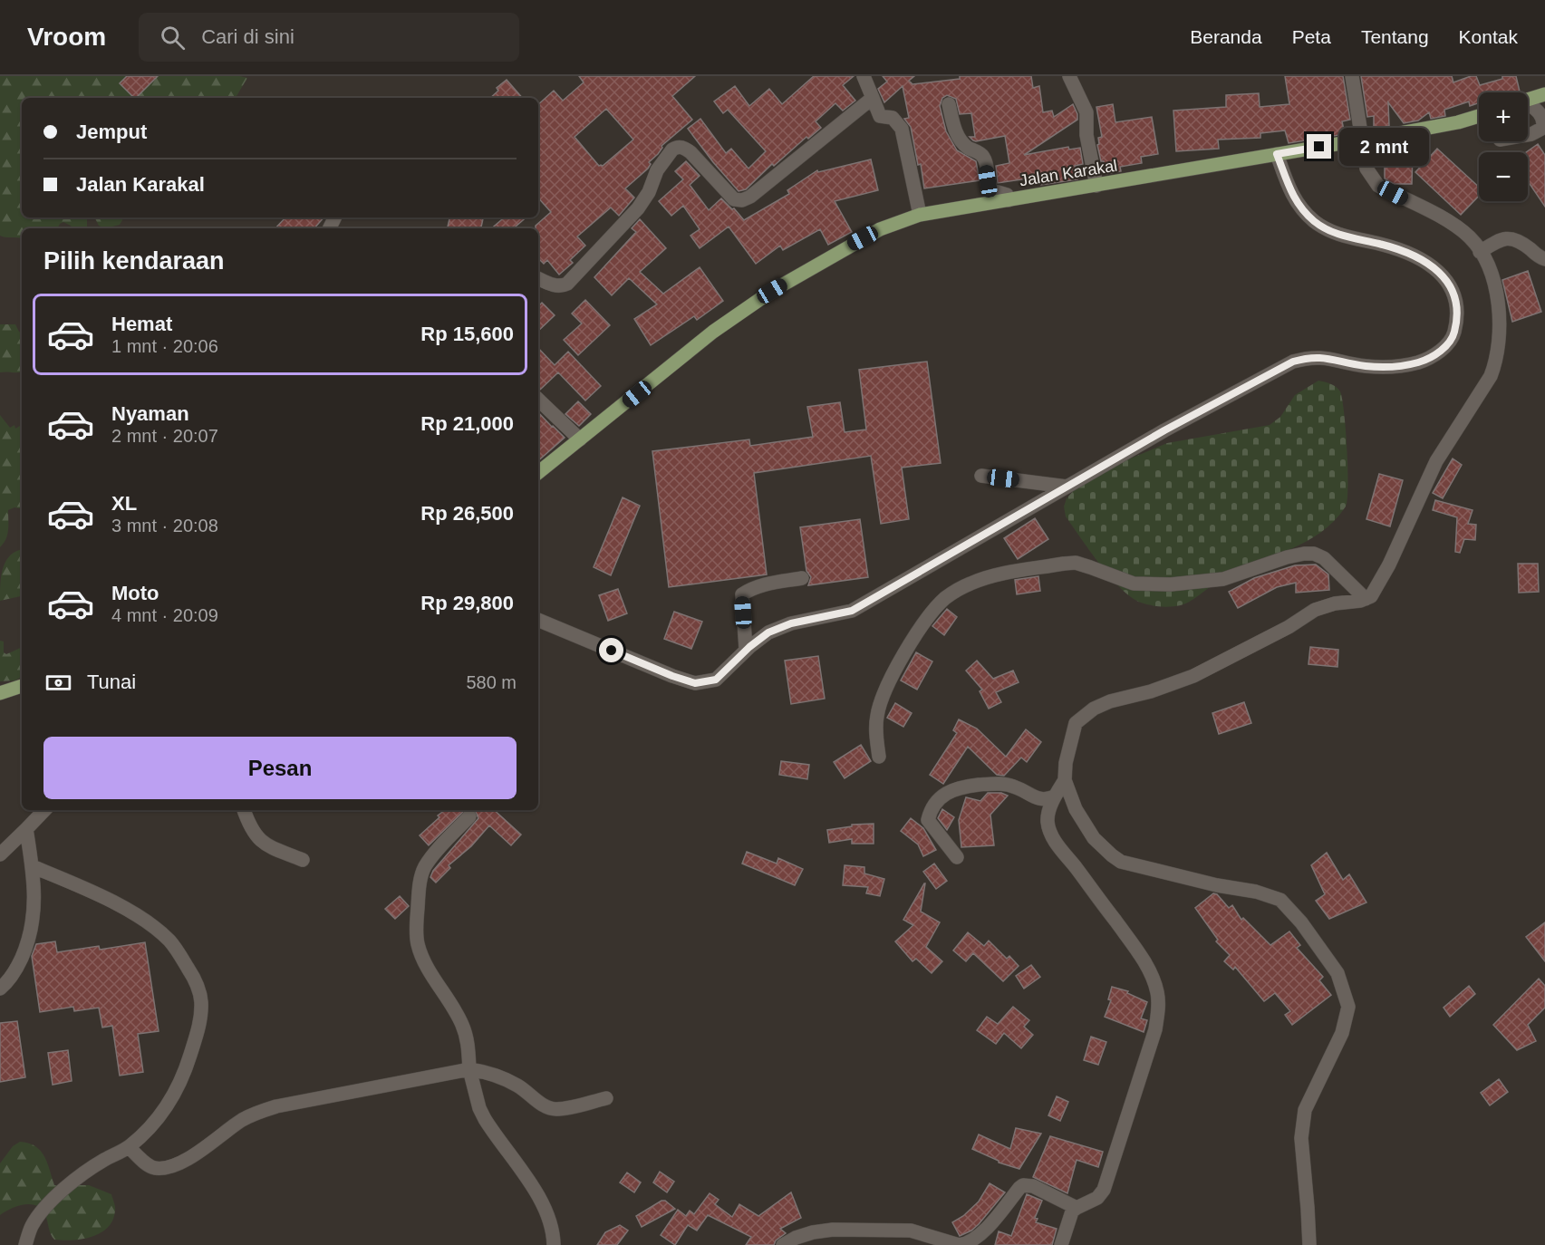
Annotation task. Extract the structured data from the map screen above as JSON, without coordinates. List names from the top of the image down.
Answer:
{
  "streets": {
    "main road": ["Jalan Karakal"]
  },
  "page": {
    "header": "Vroom",
    "search": "Cari di sini",
    "nav": [
      "Beranda",
      "Peta",
      "Tentang",
      "Kontak"
    ],
    "map_buttons": ["+", "−"],
    "banner": ["Jemput", "Jalan Karakal"],
    "bubble": "2 mnt",
    "heading": "Pilih kendaraan",
    "list": [
      {
        "name": "Hemat",
        "note": "1 mnt · 20:06",
        "value": "Rp 15,600"
      },
      {
        "name": "Nyaman",
        "note": "2 mnt · 20:07",
        "value": "Rp 21,000"
      },
      {
        "name": "XL",
        "note": "3 mnt · 20:08",
        "value": "Rp 26,500"
      },
      {
        "name": "Moto",
        "note": "4 mnt · 20:09",
        "value": "Rp 29,800"
      }
    ],
    "pay": ["Tunai", "580 m"],
    "buttons": "Pesan"
  }
}
